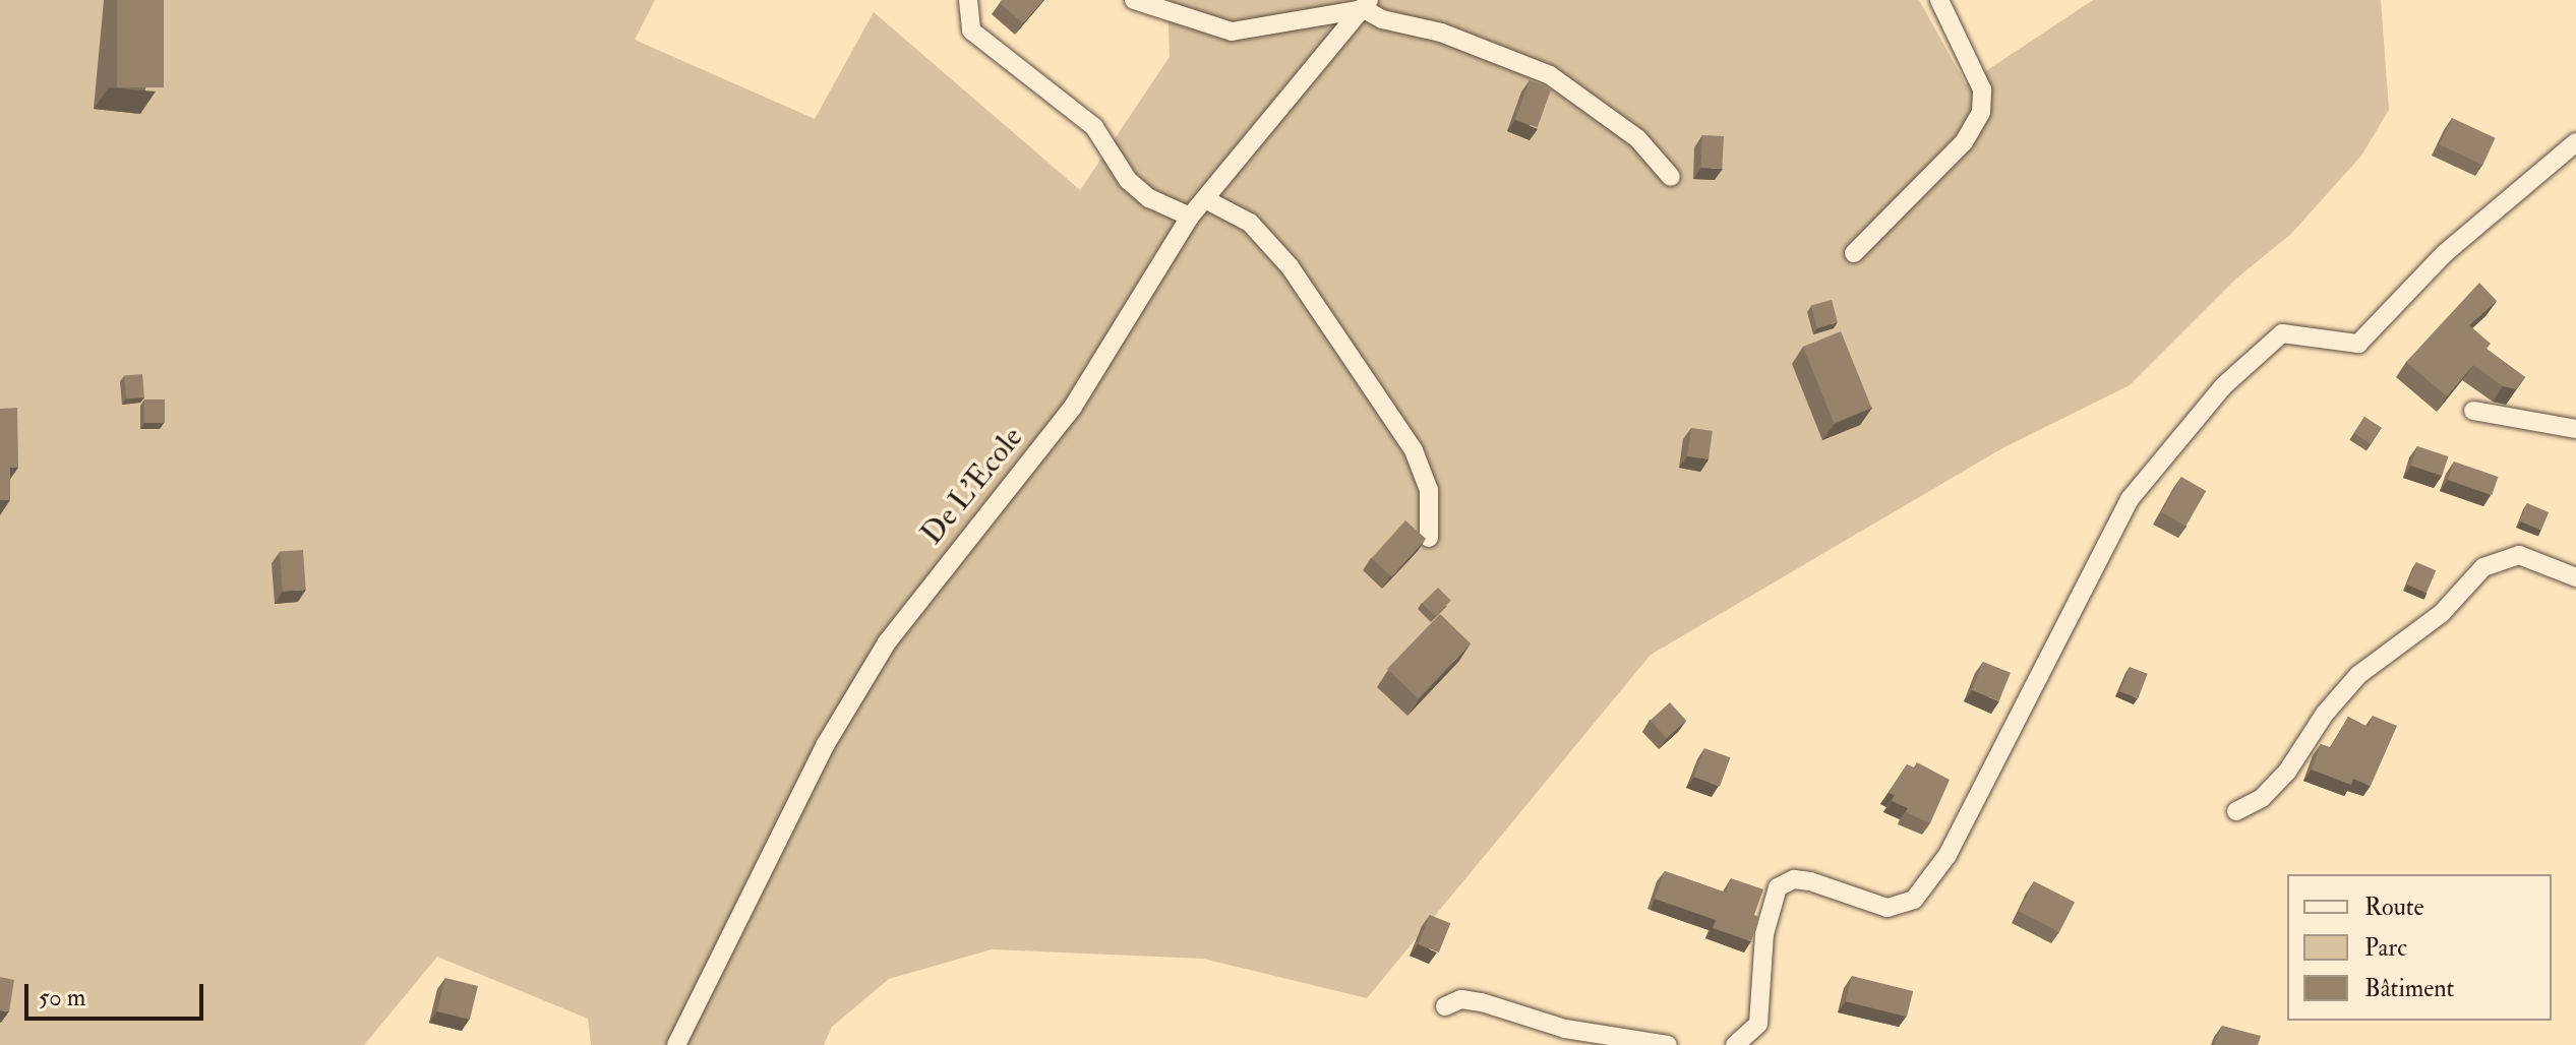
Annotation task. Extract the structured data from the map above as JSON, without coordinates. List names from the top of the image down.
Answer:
{
  "streets": {
    "street": ["De L'Ecole"]
  },
  "legend": ["Route", "Parc", "Bâtiment"],
  "scale_bar": "50 m"
}
